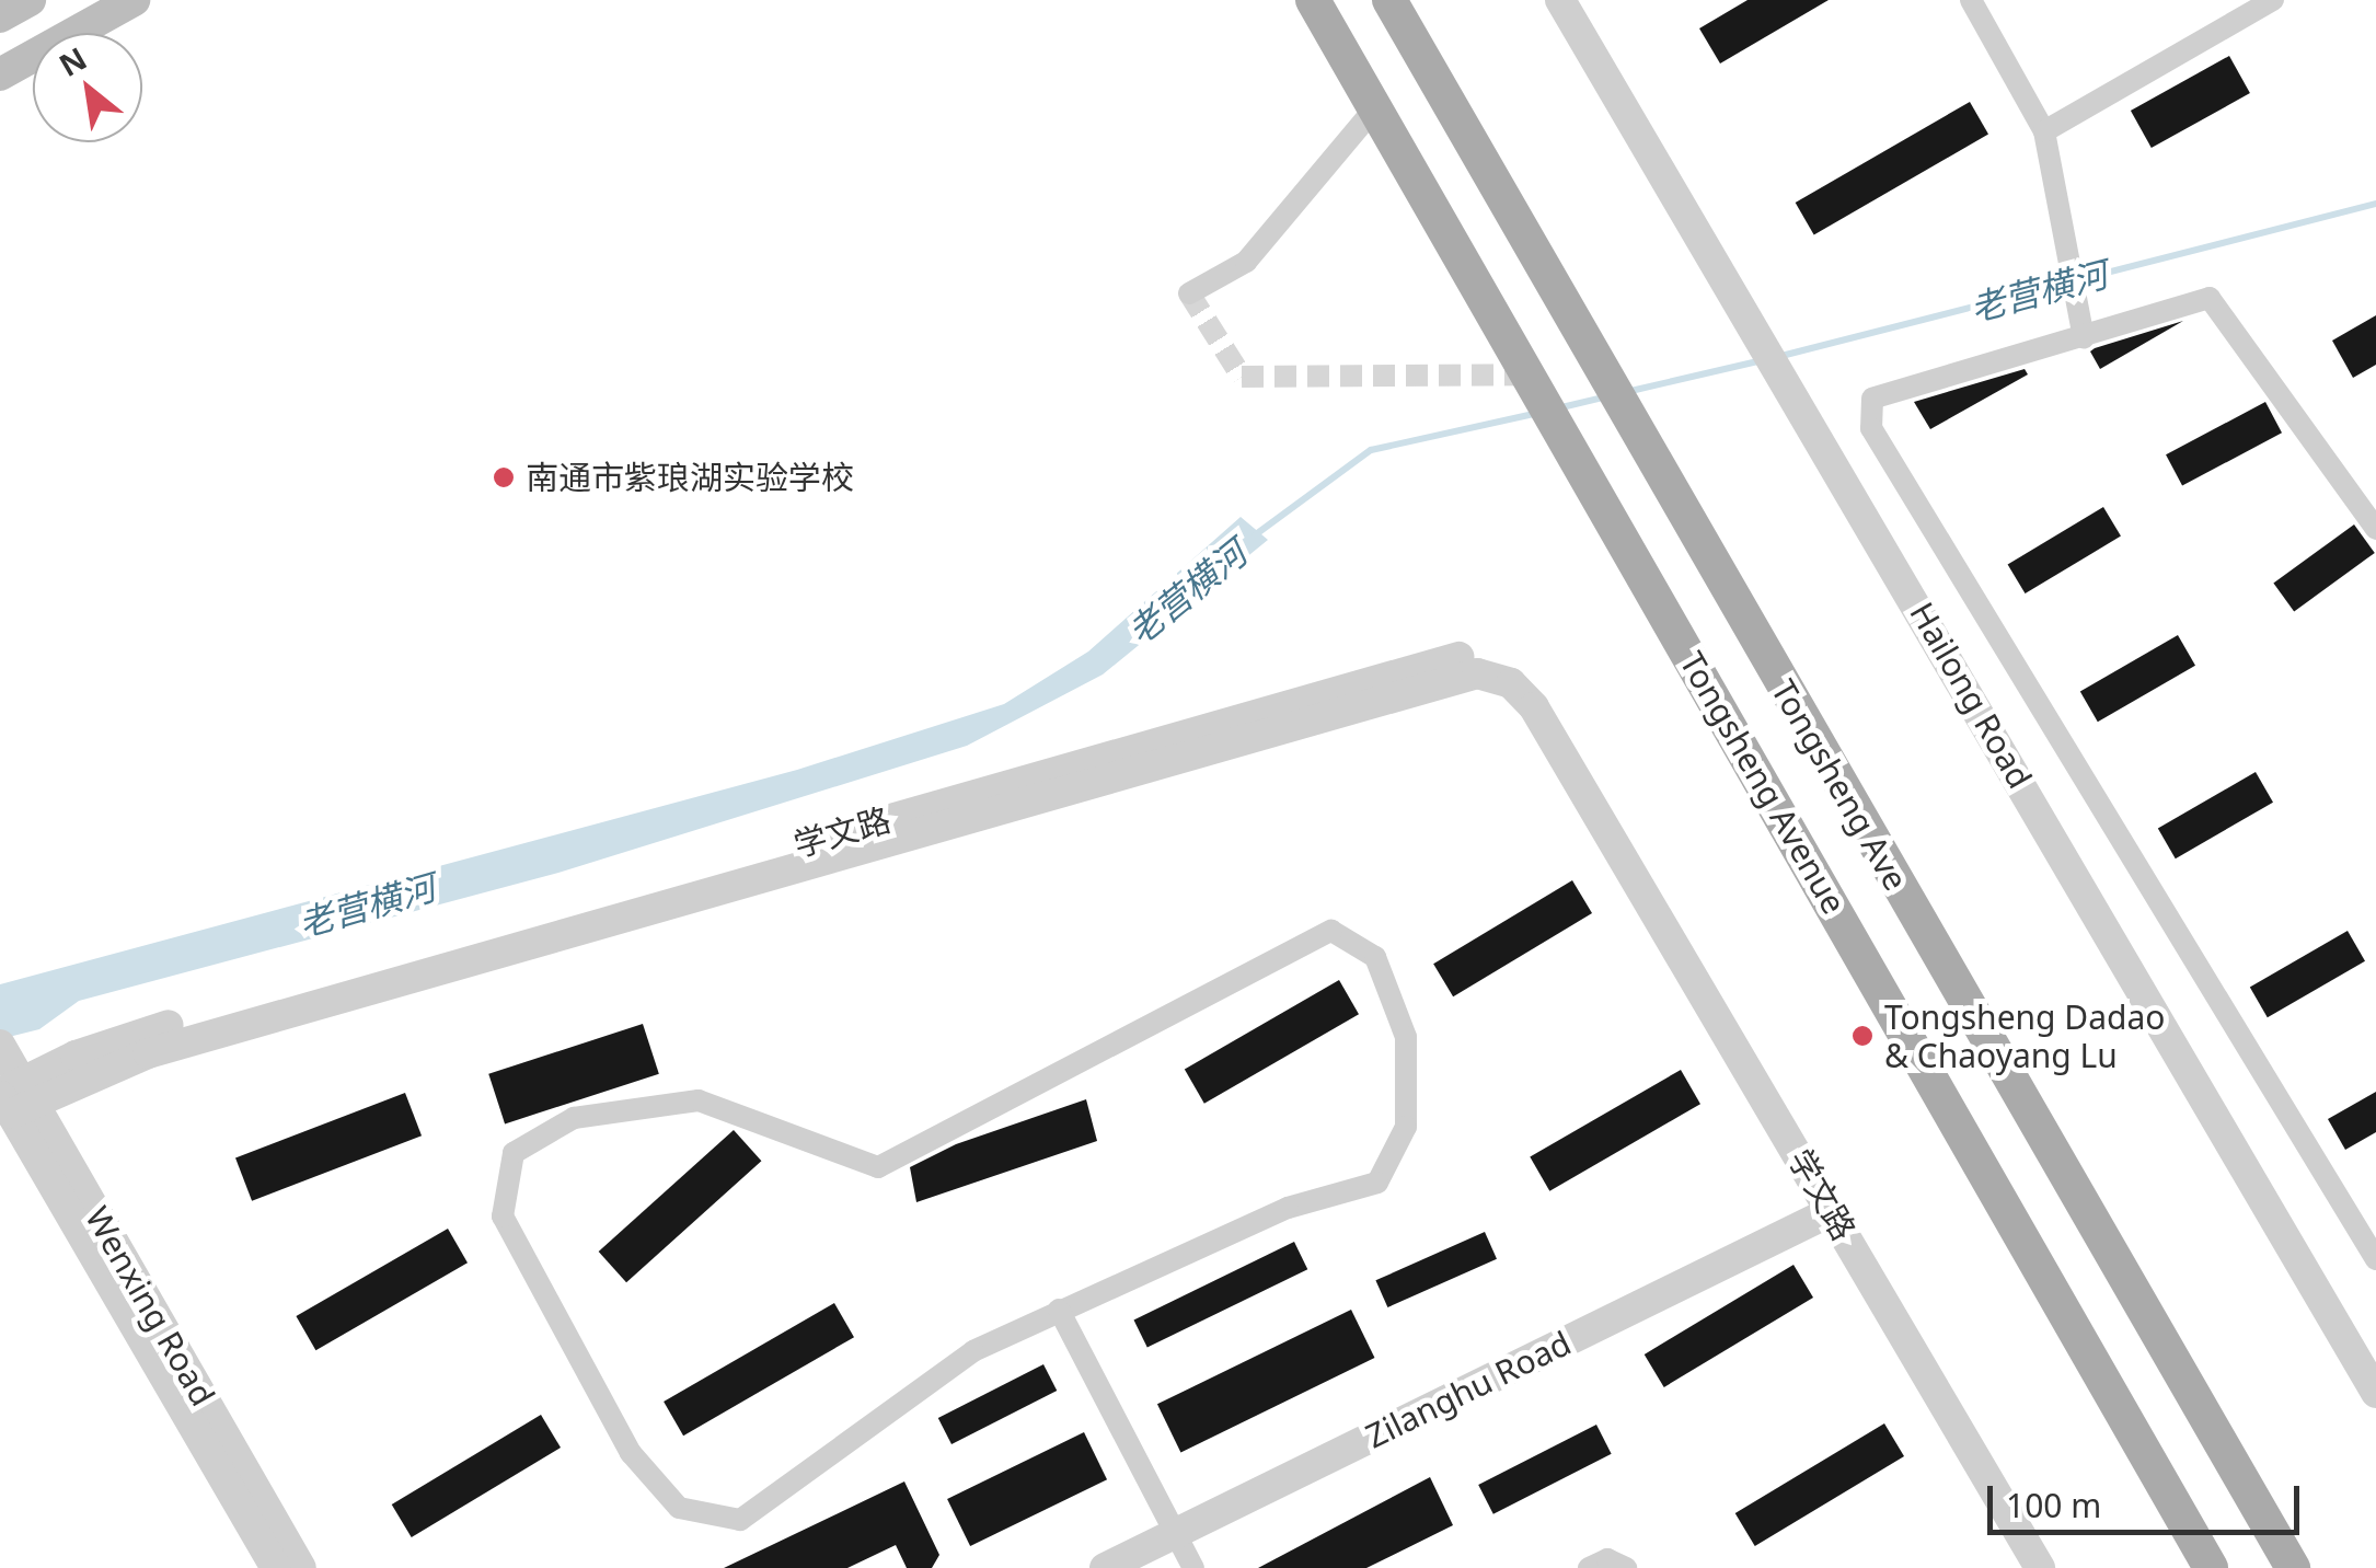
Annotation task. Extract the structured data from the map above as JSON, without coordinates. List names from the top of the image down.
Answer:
{
  "streets": {
    "main road": ["Tongsheng Avenue", "Tongsheng Ave"],
    "street": [
      "Hailong Road",
      "学文路",
      "Wenxing Road",
      "Zilanghu Road"
    ]
  },
  "crossings": [
    ["学文路", "Wenxing Road"],
    ["学文路", "Zilanghu Road"]
  ],
  "water": ["老营横河"],
  "places": ["南通市紫琅湖实验学校", "Tongsheng Dadao & Chaoyang Lu"],
  "scale_bar": "100 m",
  "north": "top left"
}
